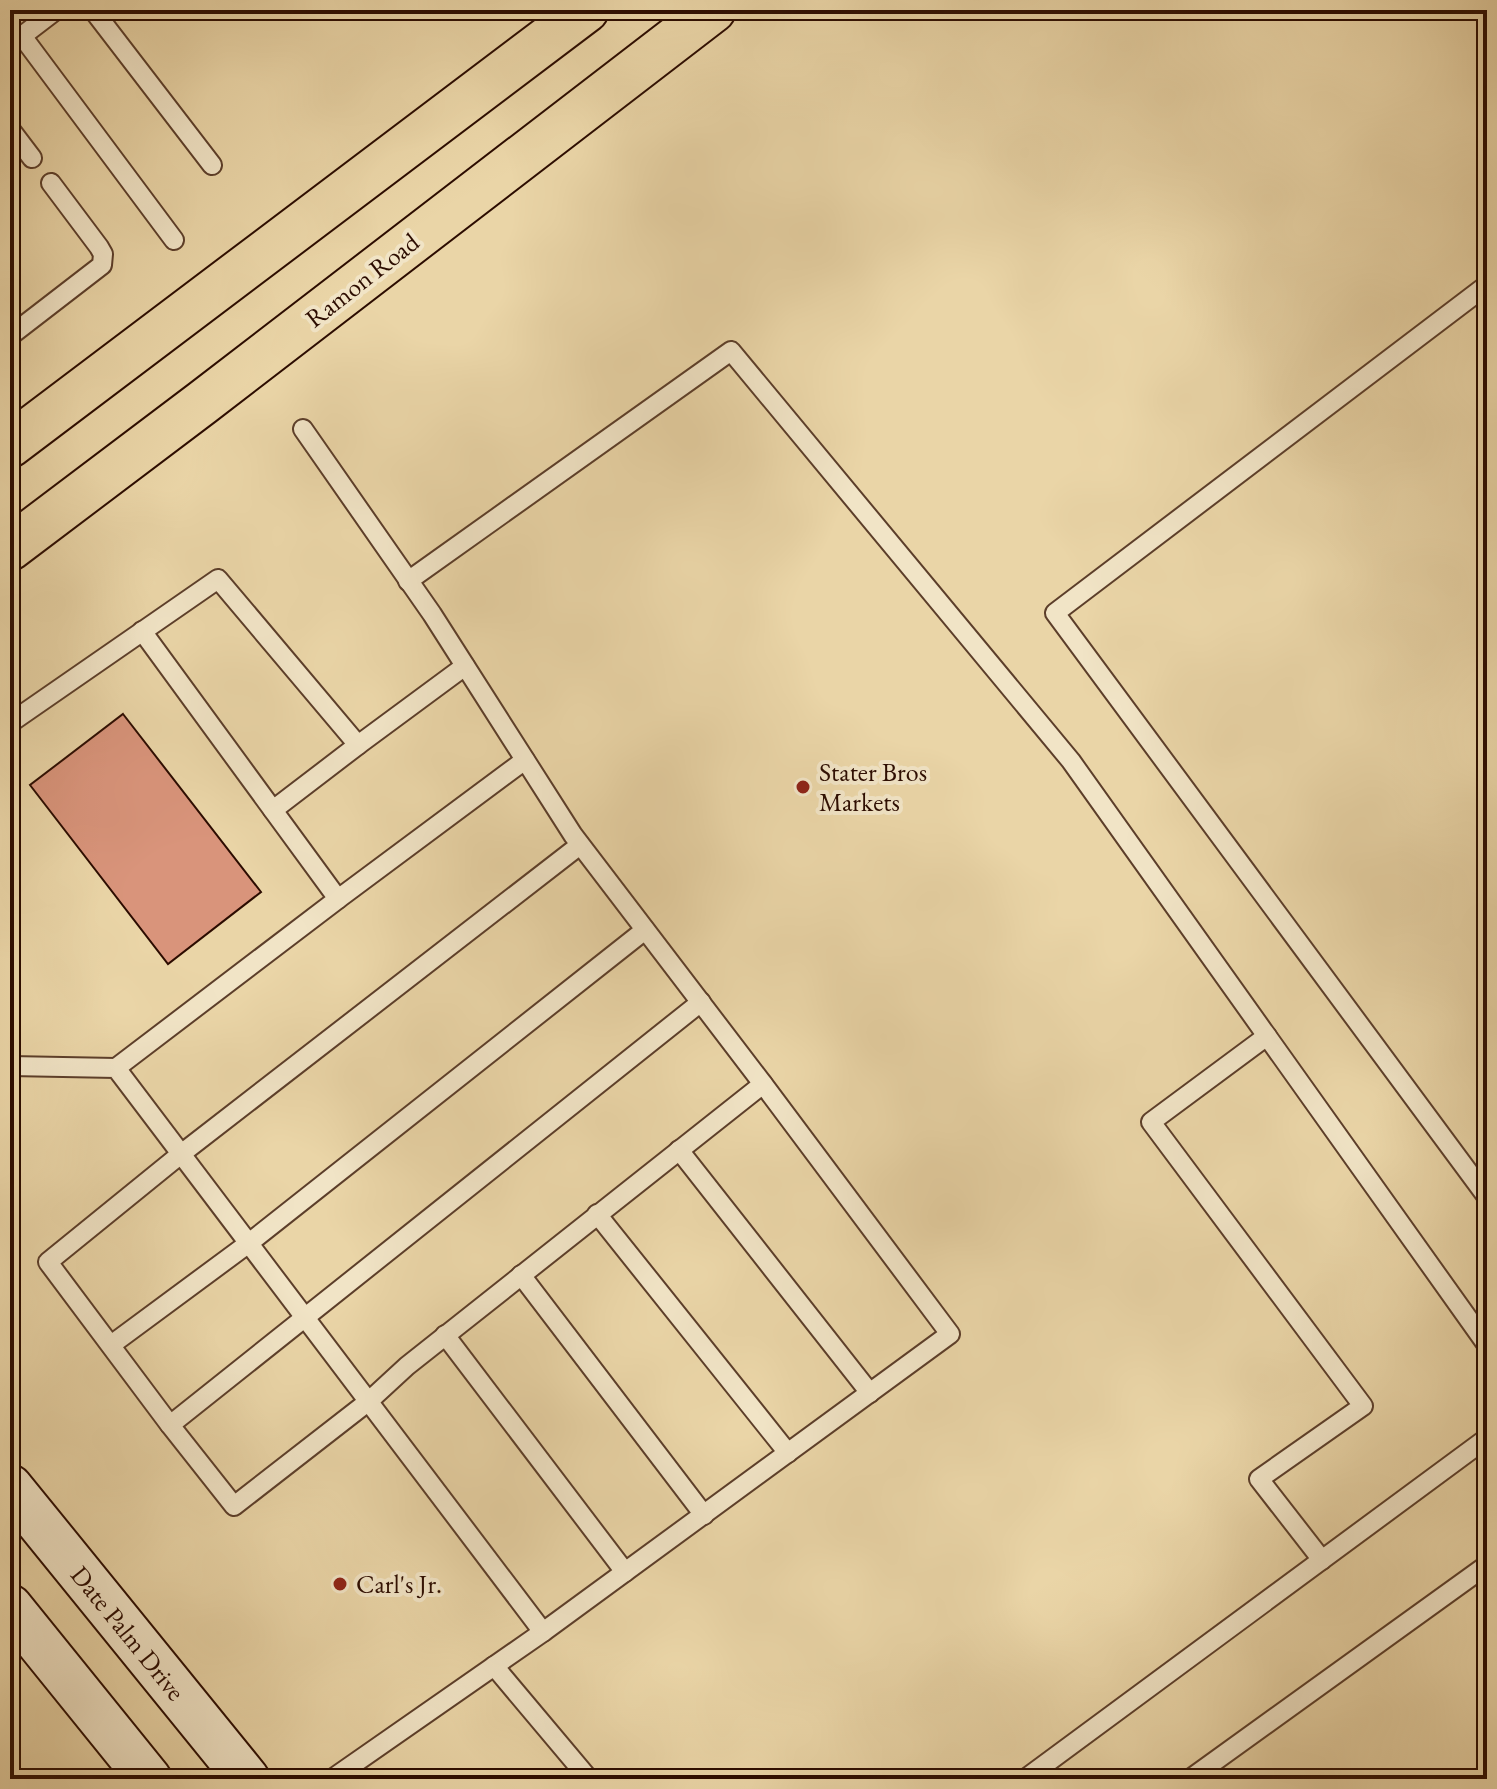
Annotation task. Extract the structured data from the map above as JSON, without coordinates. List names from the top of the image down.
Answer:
{
  "streets": {
    "main road": ["Ramon Road", "Date Palm Drive"]
  },
  "places": ["Stater Bros Markets", "Carl's Jr."]
}
